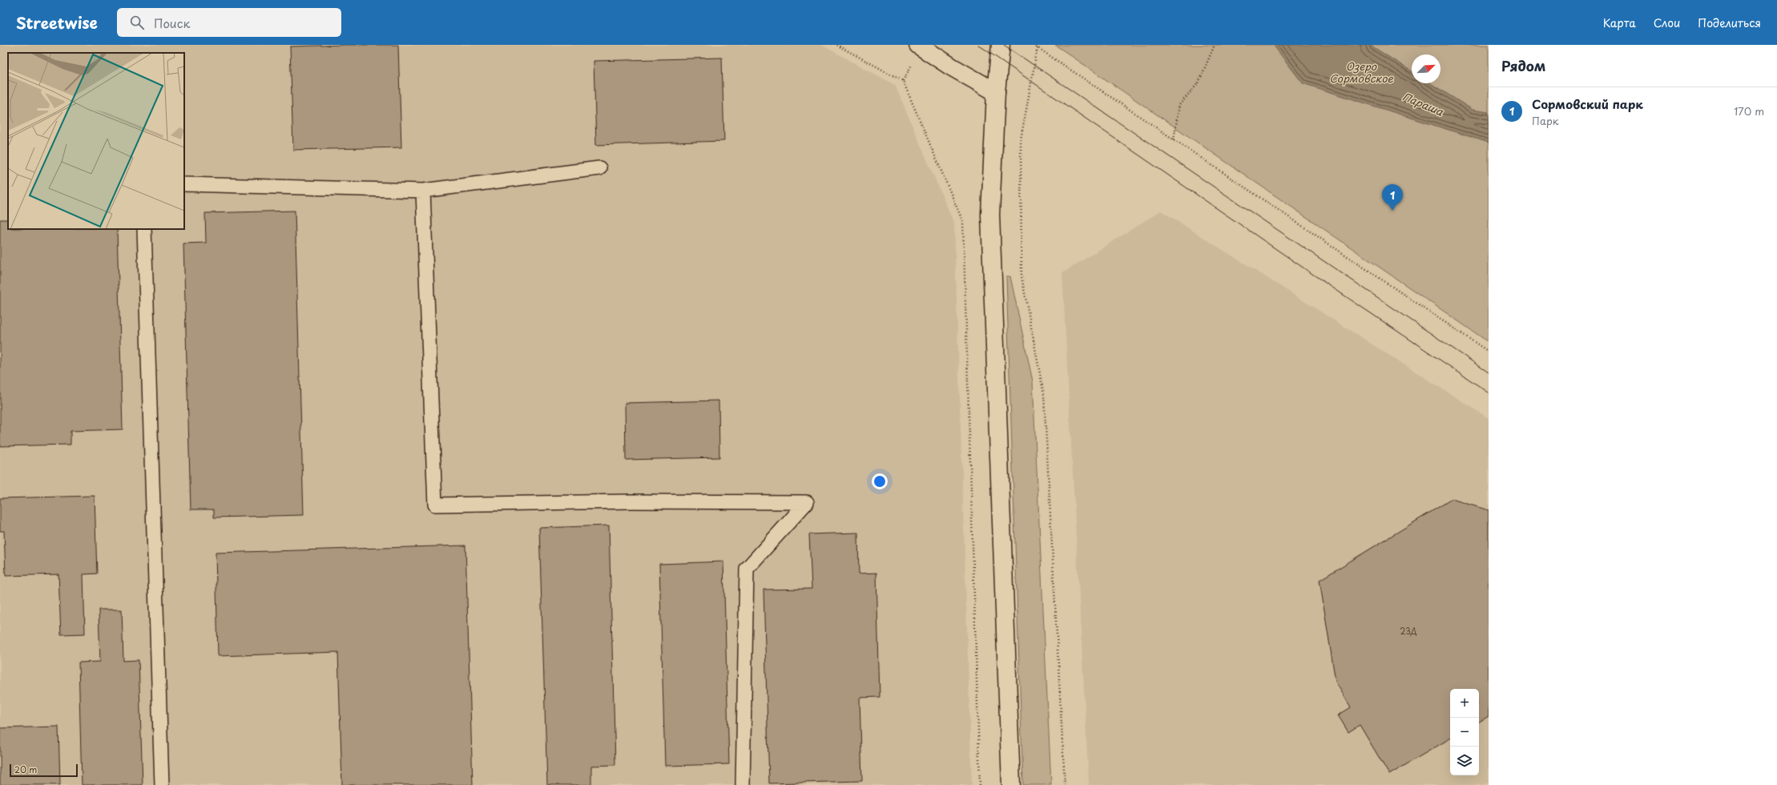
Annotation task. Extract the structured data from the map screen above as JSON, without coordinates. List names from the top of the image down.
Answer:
{
  "water": ["Озеро Сормовское", "Параша"],
  "house_numbers": ["23Д"],
  "scale_bar": "20 m",
  "north": "top right",
  "page": {
    "header": "Streetwise",
    "search": "Поиск",
    "nav": ["Карта", "Слои", "Поделиться"],
    "heading": "Рядом",
    "list": [
      {
        "mark": "1",
        "name": "Сормовский парк",
        "note": "Парк",
        "value": "170 m"
      }
    ],
    "pins": "1",
    "map_buttons": ["+", "−"],
    "scale": "20 m"
  }
}
